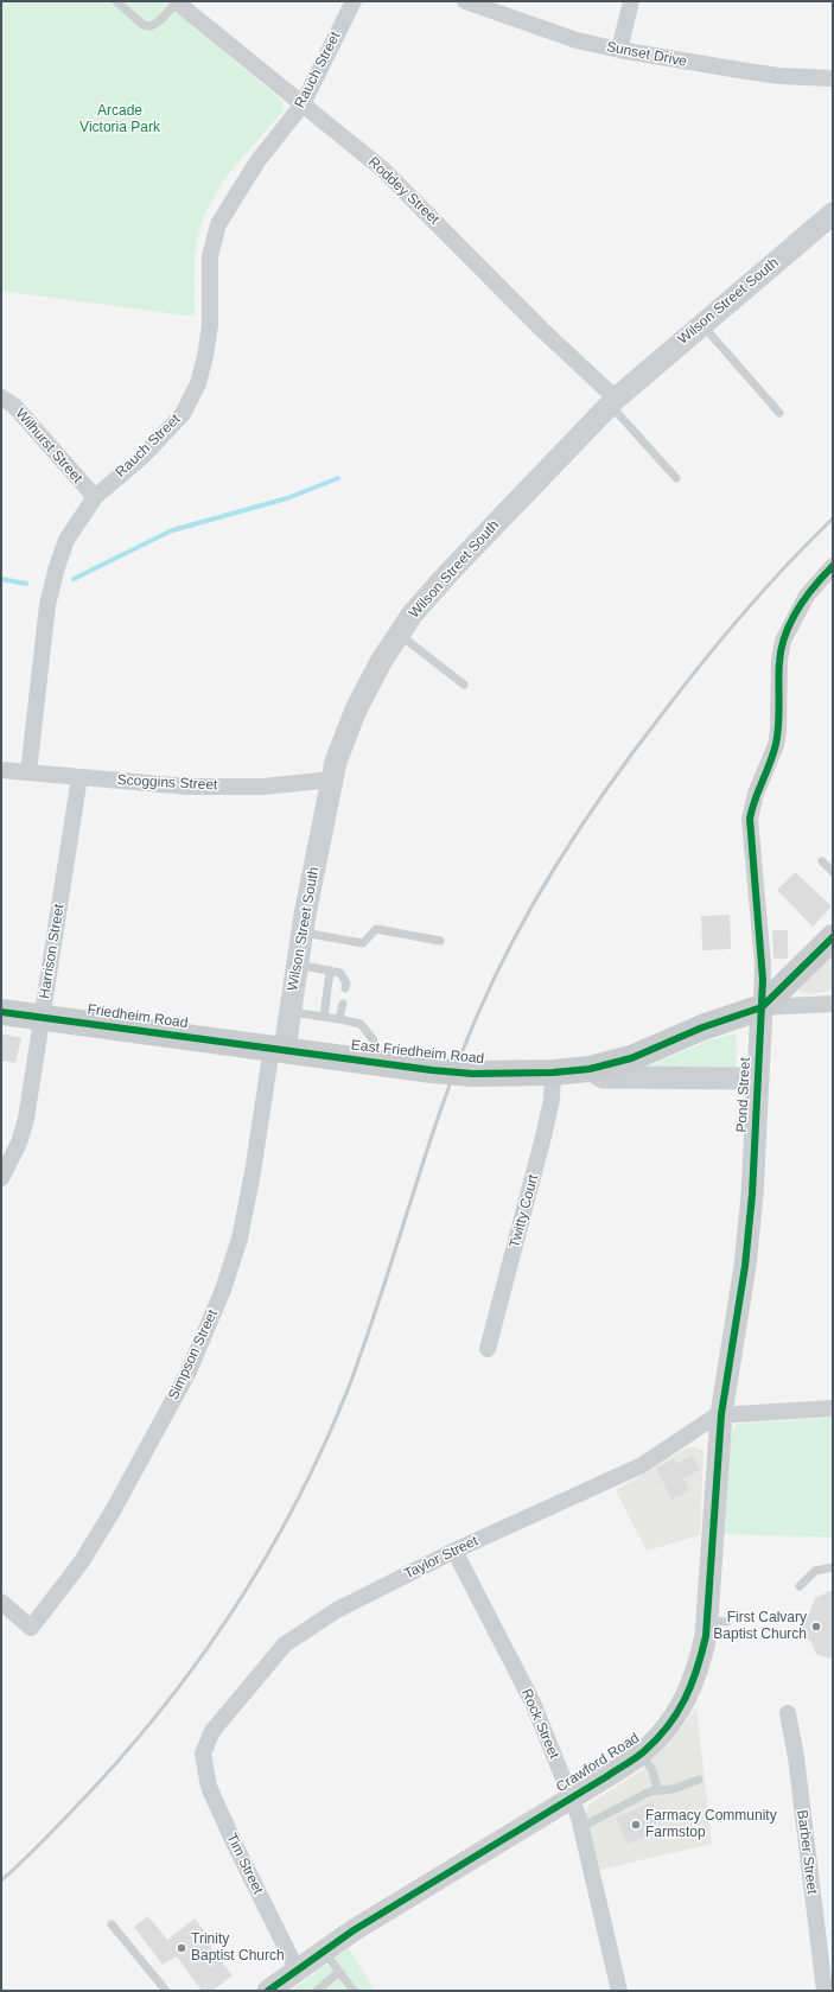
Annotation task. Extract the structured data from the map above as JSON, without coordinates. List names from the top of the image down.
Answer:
{
  "streets": {
    "main road": ["Friedheim Road", "East Friedheim Road"],
    "street": [
      "Sunset Drive",
      "Rauch Street",
      "Roddey Street",
      "Wilson Street South",
      "Wilhurst Street",
      "Scoggins Street",
      "Harrison Street",
      "Pond Street",
      "Twitty Court",
      "Simpson Street",
      "Taylor Street",
      "Rock Street",
      "Crawford Road",
      "Barber Street",
      "Tim Street"
    ]
  },
  "crossings": [
    ["Rauch Street", "Roddey Street"],
    ["Rauch Street", "Wilhurst Street"],
    ["Rauch Street", "Scoggins Street"],
    ["Roddey Street", "Wilson Street South"],
    ["Wilson Street South", "Scoggins Street"],
    ["Wilson Street South", "Friedheim Road"],
    ["Wilson Street South", "East Friedheim Road"],
    ["Wilson Street South", "Simpson Street"],
    ["Scoggins Street", "Harrison Street"],
    ["Harrison Street", "Friedheim Road"],
    ["Friedheim Road", "East Friedheim Road"],
    ["Friedheim Road", "Simpson Street"],
    ["East Friedheim Road", "Pond Street"],
    ["East Friedheim Road", "Twitty Court"],
    ["East Friedheim Road", "Simpson Street"],
    ["Pond Street", "Taylor Street"],
    ["Pond Street", "Crawford Road"],
    ["Taylor Street", "Rock Street"],
    ["Taylor Street", "Crawford Road"],
    ["Taylor Street", "Tim Street"],
    ["Rock Street", "Crawford Road"],
    ["Crawford Road", "Tim Street"]
  ],
  "parks": ["Arcade Victoria Park"],
  "places": ["First Calvary Baptist Church", "Farmacy Community Farmstop", "Trinity Baptist Church"]
}
